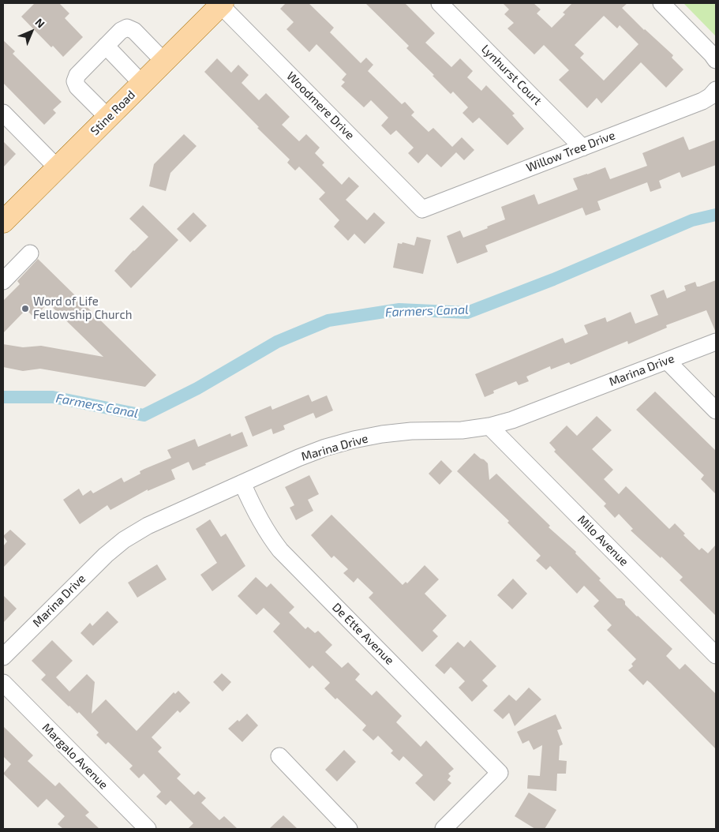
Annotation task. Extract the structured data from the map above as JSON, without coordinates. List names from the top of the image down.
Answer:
{
  "streets": {
    "main road": ["Stine Road"],
    "street": [
      "Lynhurst Court",
      "Woodmere Drive",
      "Willow Tree Drive",
      "Marina Drive",
      "Milo Avenue",
      "De Ette Avenue",
      "Margalo Avenue"
    ]
  },
  "crossings": [
    ["Lynhurst Court", "Willow Tree Drive"],
    ["Woodmere Drive", "Stine Road"],
    ["Woodmere Drive", "Willow Tree Drive"],
    ["Marina Drive", "Milo Avenue"],
    ["Marina Drive", "De Ette Avenue"]
  ],
  "water": ["Farmers Canal"],
  "places": ["Word of Life Fellowship Church"],
  "north": "top right"
}
